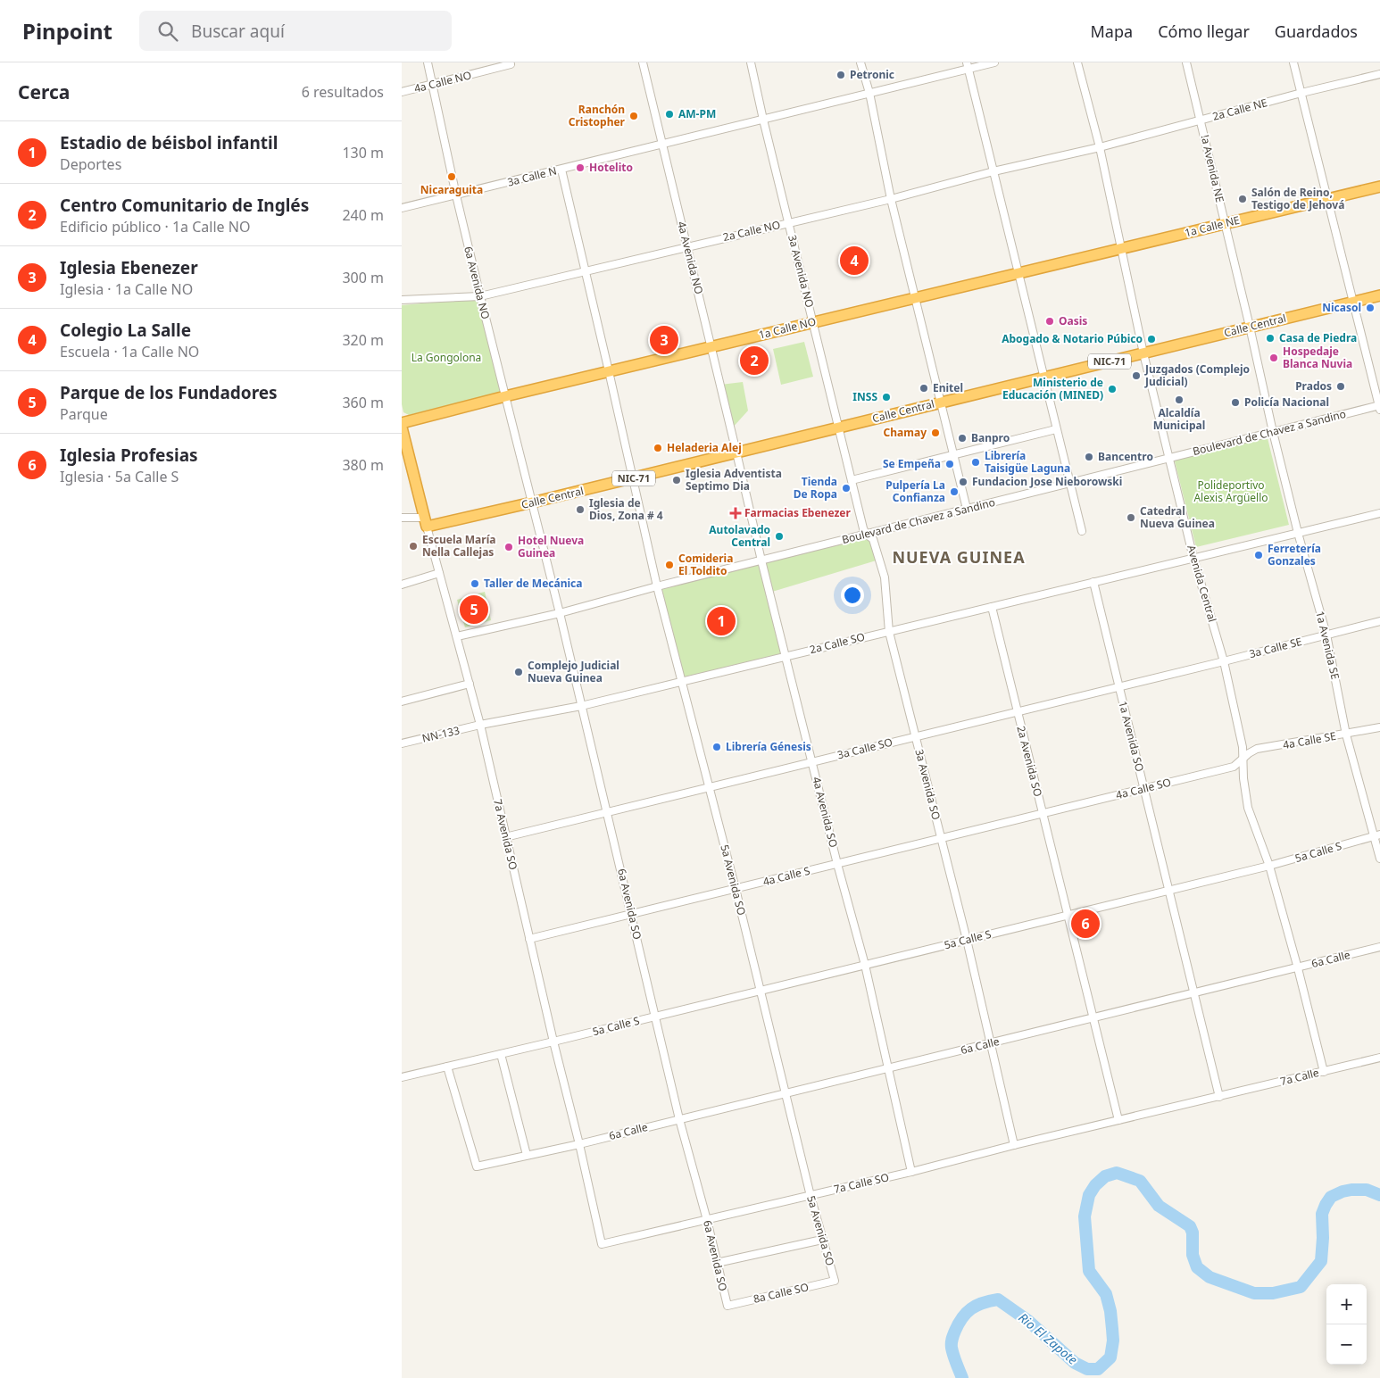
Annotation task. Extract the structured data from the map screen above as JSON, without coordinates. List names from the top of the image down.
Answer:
{
  "streets": {
    "highway": [
      "1a Calle NE",
      "Calle Central",
      "1a Calle NO",
      "NIC-71"
    ],
    "street": [
      "4a Calle NO",
      "2a Calle NE",
      "!a Avenida NE",
      "3a Calle N",
      "2a Calle NO",
      "4a Avenida NO",
      "3a Avenida NO",
      "6a Avenida NO",
      "Boulevard de Chavez a Sandino",
      "Avenida Central",
      "2a Calle SO",
      "1a Avenida SE",
      "3a Calle SE",
      "NN-133",
      "1a Avenida SO",
      "4a Calle SE",
      "3a Calle SO",
      "2a Avenida SO",
      "3a Avenida SO",
      "4a Calle SO",
      "4a Avenida SO",
      "7a Avenida SO",
      "5a Calle S",
      "4a Calle S",
      "5a Avenida SO",
      "6a Avenida SO",
      "6a Calle",
      "7a Calle",
      "7a Calle SO",
      "8a Calle SO"
    ]
  },
  "crossings": [
    ["4a Calle NO", "6a Avenida NO"],
    ["2a Calle NE", "!a Avenida NE"],
    ["2a Calle NE", "2a Calle NO"],
    ["2a Calle NE", "Avenida Central"],
    ["!a Avenida NE", "1a Calle NE"],
    ["!a Avenida NE", "Calle Central"],
    ["!a Avenida NE", "Boulevard de Chavez a Sandino"],
    ["!a Avenida NE", "1a Avenida SE"],
    ["3a Calle N", "4a Avenida NO"],
    ["3a Calle N", "3a Avenida NO"],
    ["3a Calle N", "6a Avenida NO"],
    ["3a Calle N", "5a Avenida SO"],
    ["1a Calle NE", "1a Calle NO"],
    ["1a Calle NE", "Avenida Central"],
    ["2a Calle NO", "4a Avenida NO"],
    ["2a Calle NO", "3a Avenida NO"],
    ["2a Calle NO", "6a Avenida NO"],
    ["2a Calle NO", "Avenida Central"],
    ["2a Calle NO", "5a Avenida SO"],
    ["4a Avenida NO", "Calle Central"],
    ["4a Avenida NO", "1a Calle NO"],
    ["4a Avenida NO", "4a Avenida SO"],
    ["3a Avenida NO", "Calle Central"],
    ["3a Avenida NO", "1a Calle NO"],
    ["3a Avenida NO", "3a Avenida SO"],
    ["6a Avenida NO", "Calle Central"],
    ["6a Avenida NO", "1a Calle NO"],
    ["6a Avenida NO", "6a Avenida SO"],
    ["Calle Central", "Avenida Central"],
    ["Calle Central", "3a Avenida SO"],
    ["Calle Central", "4a Avenida SO"],
    ["Calle Central", "7a Avenida SO"],
    ["Calle Central", "5a Avenida SO"],
    ["Calle Central", "6a Avenida SO"],
    ["1a Calle NO", "Avenida Central"],
    ["1a Calle NO", "5a Avenida SO"],
    ["Boulevard de Chavez a Sandino", "Avenida Central"],
    ["Boulevard de Chavez a Sandino", "1a Avenida SE"],
    ["Boulevard de Chavez a Sandino", "3a Avenida SO"],
    ["Boulevard de Chavez a Sandino", "4a Avenida SO"],
    ["Boulevard de Chavez a Sandino", "7a Avenida SO"],
    ["Boulevard de Chavez a Sandino", "5a Avenida SO"],
    ["Boulevard de Chavez a Sandino", "6a Avenida SO"],
    ["Avenida Central", "2a Calle SO"],
    ["Avenida Central", "3a Calle SE"],
    ["Avenida Central", "4a Calle SE"],
    ["Avenida Central", "3a Calle SO"],
    ["Avenida Central", "4a Calle SO"],
    ["Avenida Central", "5a Calle S"],
    ["Avenida Central", "6a Calle"],
    ["Avenida Central", "7a Calle"],
    ["2a Calle SO", "1a Avenida SE"],
    ["2a Calle SO", "NN-133"],
    ["2a Calle SO", "1a Avenida SO"],
    ["2a Calle SO", "2a Avenida SO"],
    ["2a Calle SO", "3a Avenida SO"],
    ["2a Calle SO", "4a Avenida SO"],
    ["2a Calle SO", "7a Avenida SO"],
    ["2a Calle SO", "5a Avenida SO"],
    ["2a Calle SO", "6a Avenida SO"],
    ["1a Avenida SE", "3a Calle SE"],
    ["1a Avenida SE", "4a Calle SE"],
    ["1a Avenida SE", "5a Calle S"],
    ["3a Calle SE", "3a Calle SO"],
    ["NN-133", "7a Avenida SO"],
    ["1a Avenida SO", "3a Calle SO"],
    ["1a Avenida SO", "4a Calle SO"],
    ["1a Avenida SO", "5a Calle S"],
    ["1a Avenida SO", "6a Calle"],
    ["1a Avenida SO", "7a Calle"],
    ["1a Avenida SO", "7a Calle SO"],
    ["4a Calle SE", "4a Calle SO"],
    ["3a Calle SO", "2a Avenida SO"],
    ["3a Calle SO", "3a Avenida SO"],
    ["3a Calle SO", "4a Avenida SO"],
    ["3a Calle SO", "7a Avenida SO"],
    ["3a Calle SO", "5a Avenida SO"],
    ["3a Calle SO", "6a Avenida SO"],
    ["2a Avenida SO", "4a Calle SO"],
    ["2a Avenida SO", "5a Calle S"],
    ["2a Avenida SO", "4a Calle S"],
    ["2a Avenida SO", "6a Calle"],
    ["2a Avenida SO", "7a Calle SO"],
    ["3a Avenida SO", "5a Calle S"],
    ["3a Avenida SO", "4a Calle S"],
    ["3a Avenida SO", "6a Calle"],
    ["3a Avenida SO", "7a Calle SO"],
    ["4a Calle SO", "4a Calle S"],
    ["4a Avenida SO", "5a Calle S"],
    ["4a Avenida SO", "4a Calle S"],
    ["4a Avenida SO", "6a Calle"],
    ["4a Avenida SO", "7a Calle SO"],
    ["7a Avenida SO", "5a Calle S"],
    ["7a Avenida SO", "4a Calle S"],
    ["7a Avenida SO", "6a Calle"],
    ["7a Avenida SO", "7a Calle SO"],
    ["5a Calle S", "5a Avenida SO"],
    ["5a Calle S", "6a Avenida SO"],
    ["5a Calle S", "6a Calle"],
    ["4a Calle S", "5a Avenida SO"],
    ["4a Calle S", "6a Avenida SO"],
    ["5a Avenida SO", "6a Calle"],
    ["5a Avenida SO", "7a Calle SO"],
    ["5a Avenida SO", "8a Calle SO"],
    ["6a Avenida SO", "6a Calle"],
    ["6a Avenida SO", "7a Calle SO"],
    ["6a Avenida SO", "8a Calle SO"],
    ["6a Calle", "7a Calle SO"],
    ["7a Calle", "7a Calle SO"]
  ],
  "districts": ["NUEVA GUINEA"],
  "water": ["Rio El Zapote"],
  "parks": ["La Gongolona", "Polideportivo Alexis Argüello"],
  "places": {
    "other": [
      "Petronic",
      "AM-PM",
      "Ranchón Cristopher",
      "Hotelito",
      "Nicaraguita",
      "Salón de Reino, Testigo de Jehová",
      "Nicasol",
      "Oasis",
      "Casa de Piedra",
      "Abogado & Notario Púbico",
      "Hospedaje Blanca Nuvia",
      "Juzgados (Complejo Judicial)",
      "Prados",
      "Enitel",
      "Ministerio de Educación (MINED)",
      "INSS",
      "Alcaldía Municipal",
      "Policía Nacional",
      "Chamay",
      "Banpro",
      "Heladeria Alej",
      "Bancentro",
      "Librería Taisigüe Laguna",
      "Se Empeña",
      "Iglesia Adventista Septimo Dia",
      "Fundacion Jose Nieborowski",
      "Tienda De Ropa",
      "Pulpería La Confianza",
      "Iglesia de Dios, Zona # 4",
      "Catedral Nueva Guinea",
      "Autolavado Central",
      "Escuela María Nella Callejas",
      "Hotel Nueva Guinea",
      "Ferretería Gonzales",
      "Comideria El Toldito",
      "Taller de Mecánica",
      "Complejo Judicial Nueva Guinea",
      "Librería Génesis"
    ],
    "health": ["Farmacias Ebenezer"]
  },
  "page": {
    "header": "Pinpoint",
    "search": "Buscar aquí",
    "nav": ["Mapa", "Cómo llegar", "Guardados"],
    "heading": ["Cerca", "6 resultados"],
    "list": [
      {
        "mark": "1",
        "name": "Estadio de béisbol infantil",
        "note": "Deportes",
        "value": "130 m"
      },
      {
        "mark": "2",
        "name": "Centro Comunitario de Inglés",
        "note": "Edificio público · 1a Calle NO",
        "value": "240 m"
      },
      {
        "mark": "3",
        "name": "Iglesia Ebenezer",
        "note": "Iglesia · 1a Calle NO",
        "value": "300 m"
      },
      {
        "mark": "4",
        "name": "Colegio La Salle",
        "note": "Escuela · 1a Calle NO",
        "value": "320 m"
      },
      {
        "mark": "5",
        "name": "Parque de los Fundadores",
        "note": "Parque",
        "value": "360 m"
      },
      {
        "mark": "6",
        "name": "Iglesia Profesias",
        "note": "Iglesia · 5a Calle S",
        "value": "380 m"
      }
    ],
    "pins": [
      "4",
      "3",
      "2",
      "5",
      "1",
      "6"
    ],
    "map_buttons": ["+", "−"]
  }
}
